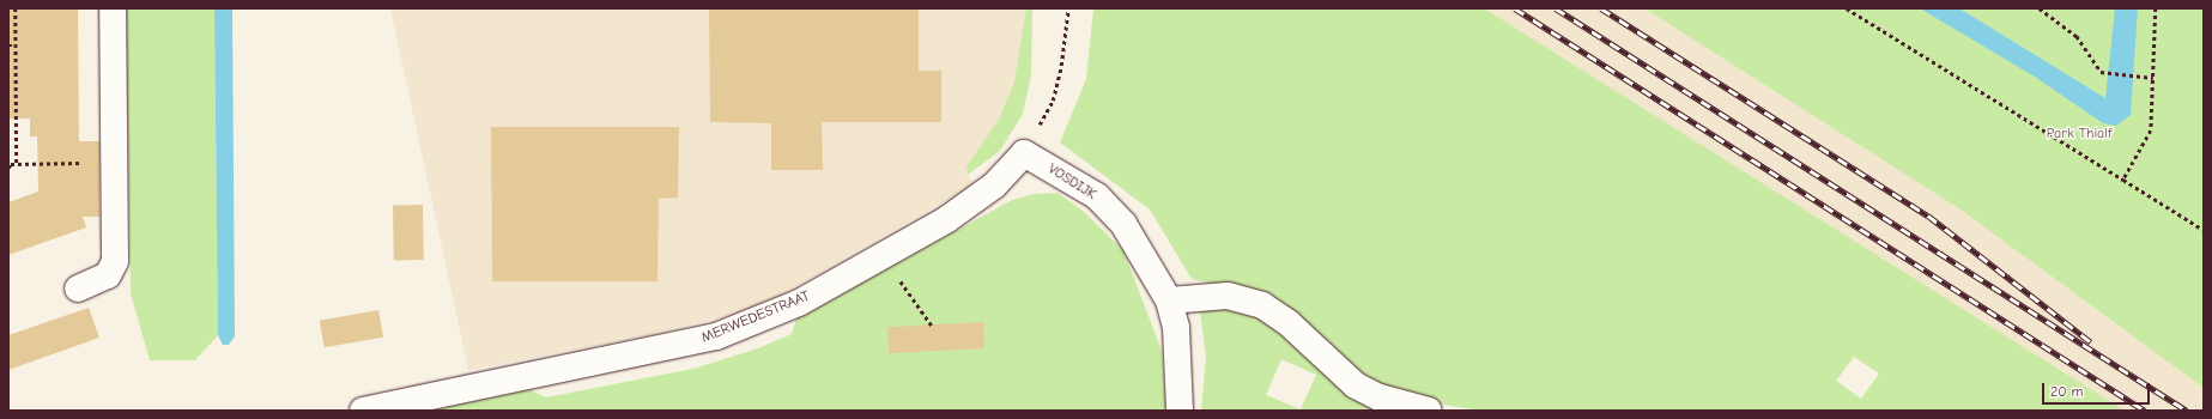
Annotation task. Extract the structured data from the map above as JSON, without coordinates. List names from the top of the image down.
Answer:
{
  "streets": {
    "street": ["VOSDIJK", "MERWEDESTRAAT"]
  },
  "crossings": [
    ["VOSDIJK", "MERWEDESTRAAT"]
  ],
  "parks": ["Park Thialf"],
  "scale_bar": "20 m"
}
